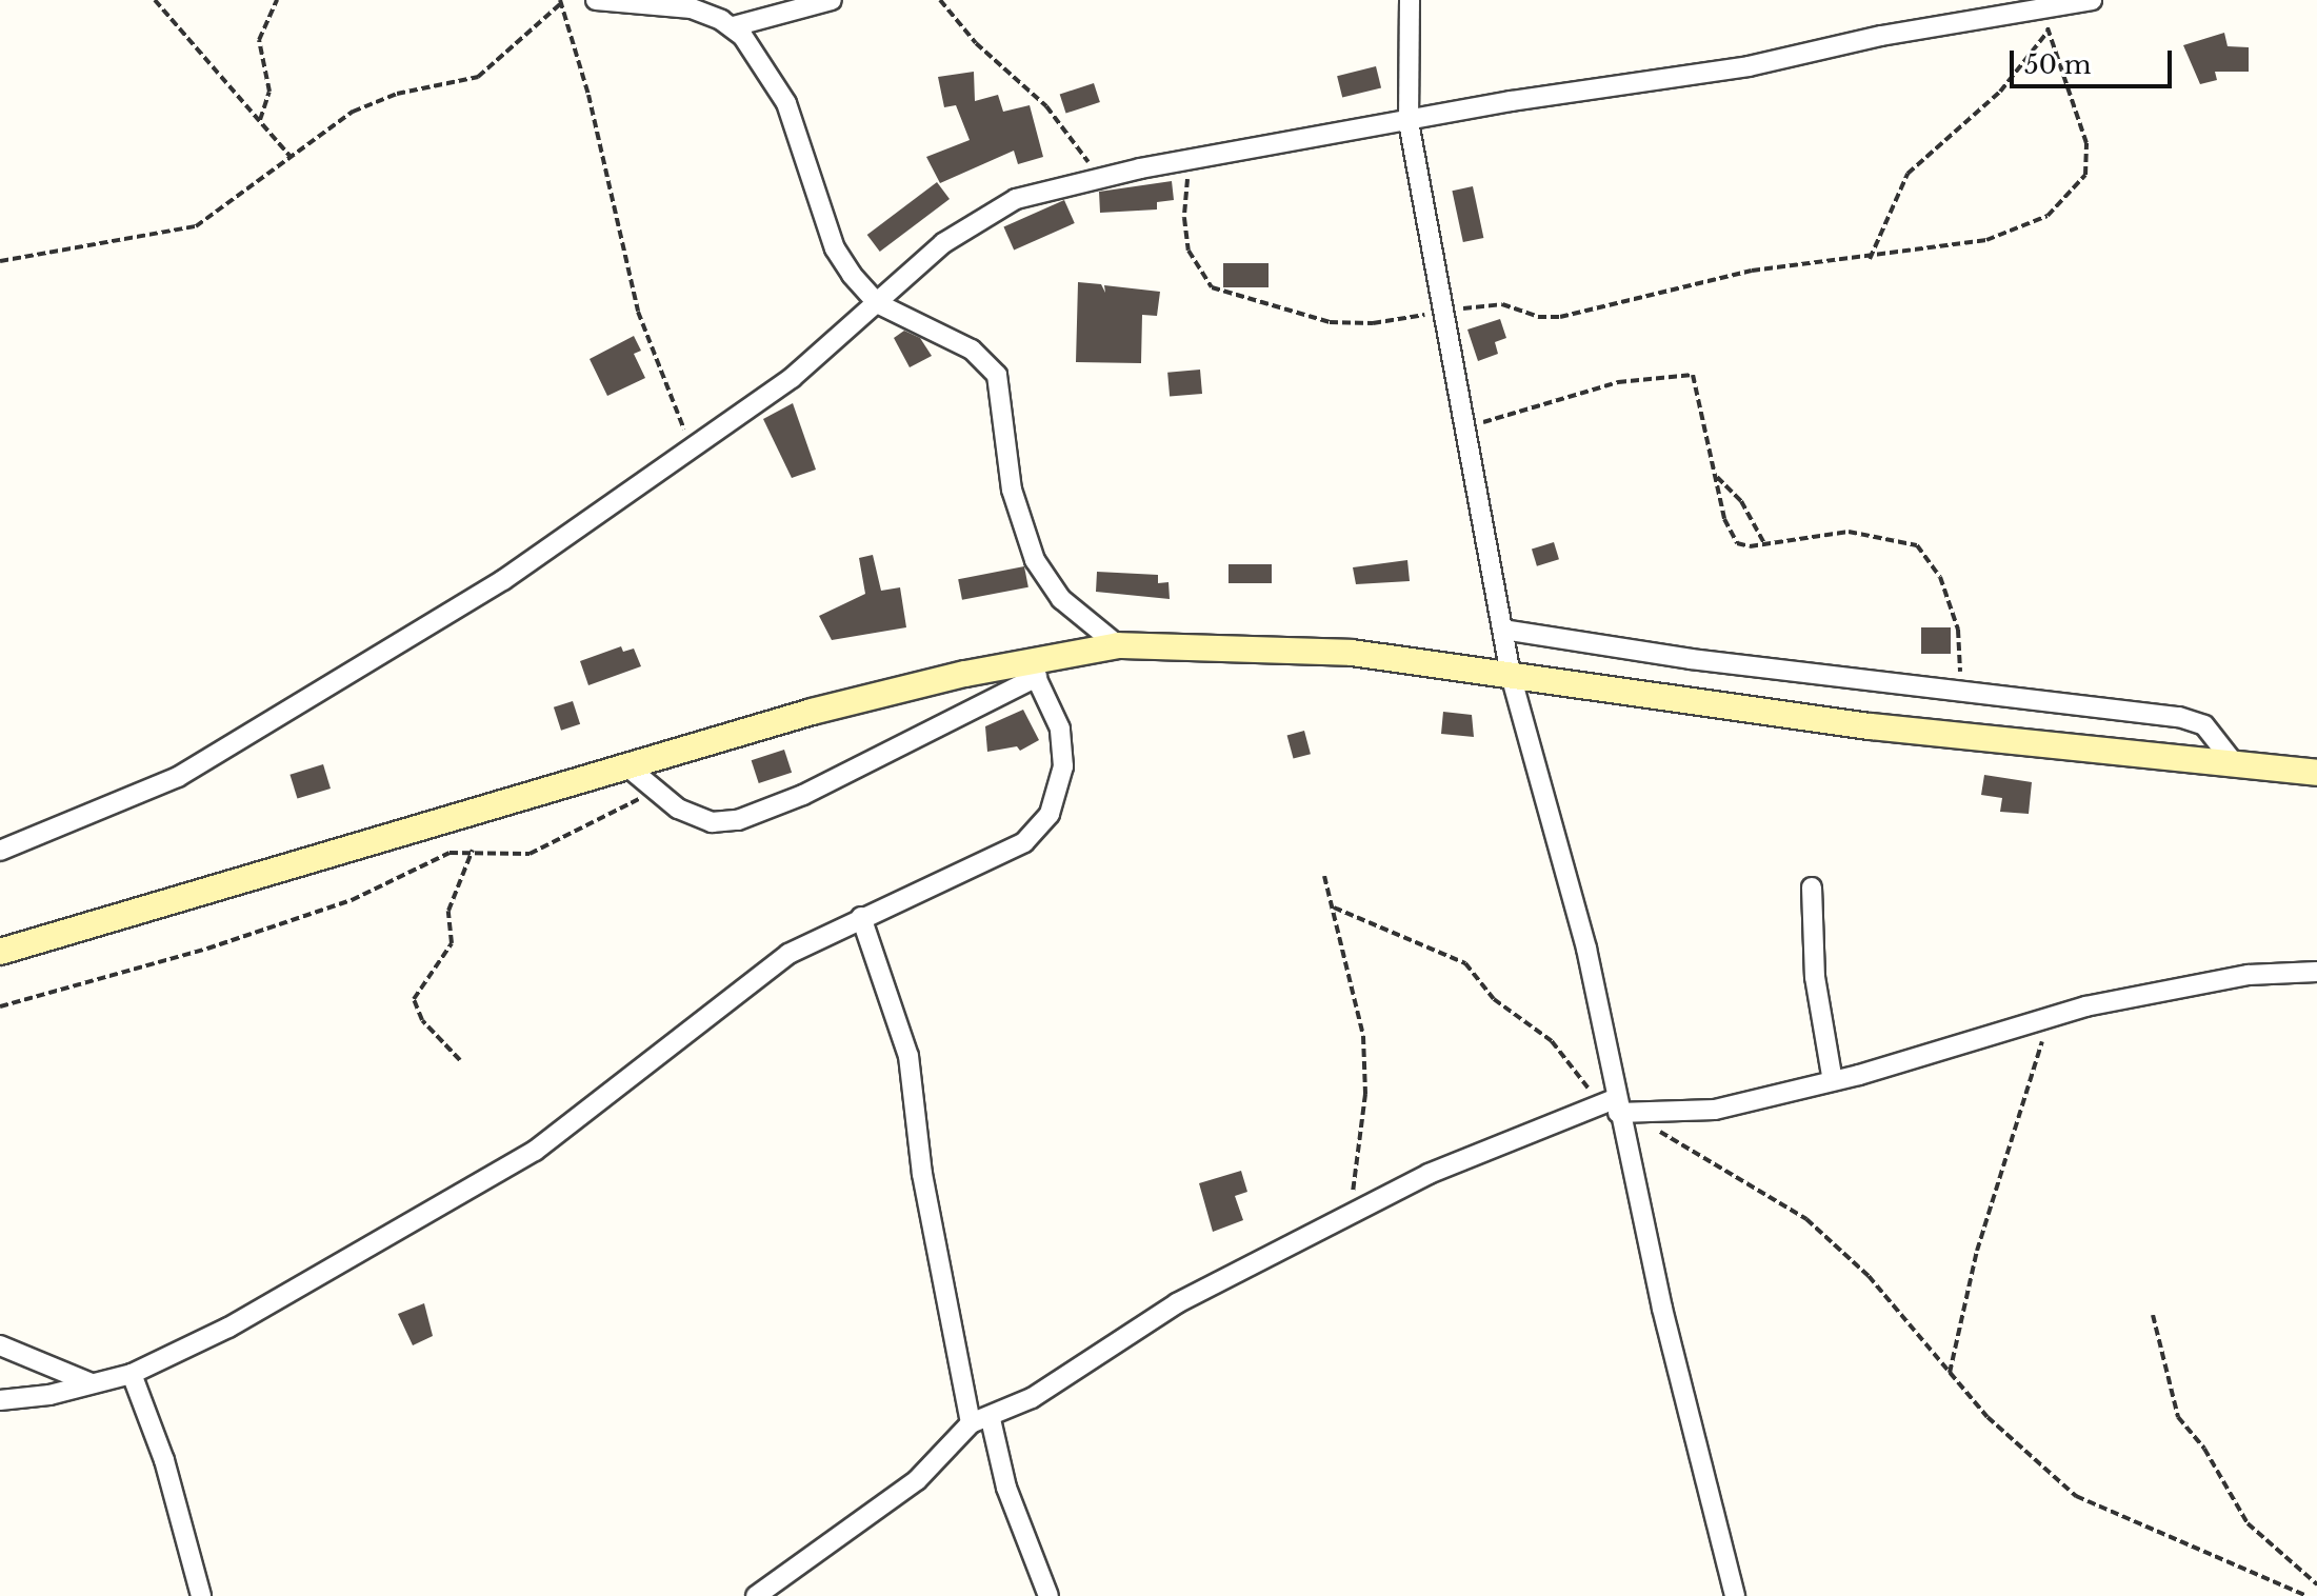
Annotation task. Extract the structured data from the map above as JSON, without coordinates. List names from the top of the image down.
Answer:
{
  "scale_bar": "50 m"
}
